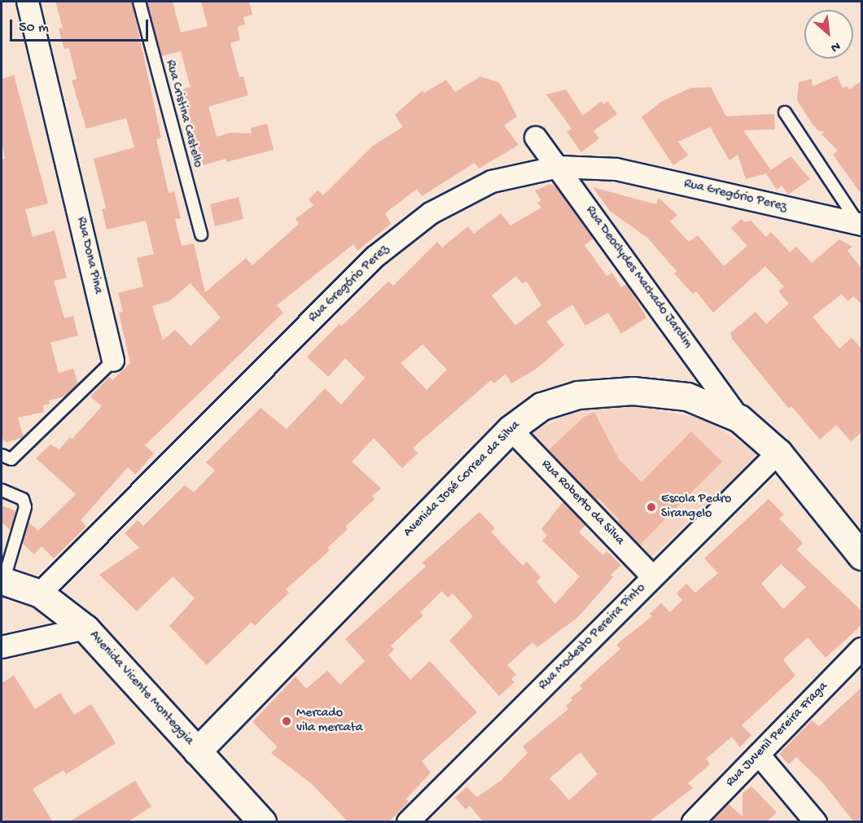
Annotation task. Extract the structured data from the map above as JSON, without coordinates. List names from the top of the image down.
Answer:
{
  "streets": {
    "street": [
      "Rua Gregório Perez",
      "Rua Dona Pina",
      "Rua Deoclydes Machado Jardim",
      "Avenida José Correa da Silva",
      "Rua Roberto da Silva",
      "Rua Modesto Pereira Pinto",
      "Avenida Vicente Monteggia",
      "Rua Juvenil Pereira Fraga"
    ],
    "lane": ["Rua Cristina Castello"]
  },
  "crossings": [
    ["Rua Gregório Perez", "Rua Deoclydes Machado Jardim"],
    ["Rua Gregório Perez", "Avenida Vicente Monteggia"],
    ["Rua Deoclydes Machado Jardim", "Avenida José Correa da Silva"],
    ["Avenida José Correa da Silva", "Rua Roberto da Silva"],
    ["Avenida José Correa da Silva", "Rua Modesto Pereira Pinto"],
    ["Avenida José Correa da Silva", "Avenida Vicente Monteggia"],
    ["Rua Roberto da Silva", "Rua Modesto Pereira Pinto"]
  ],
  "places": ["Escola Pedro Sirangelo", "Mercado vila mercata"],
  "scale_bar": "50 m",
  "north": "bottom right"
}
